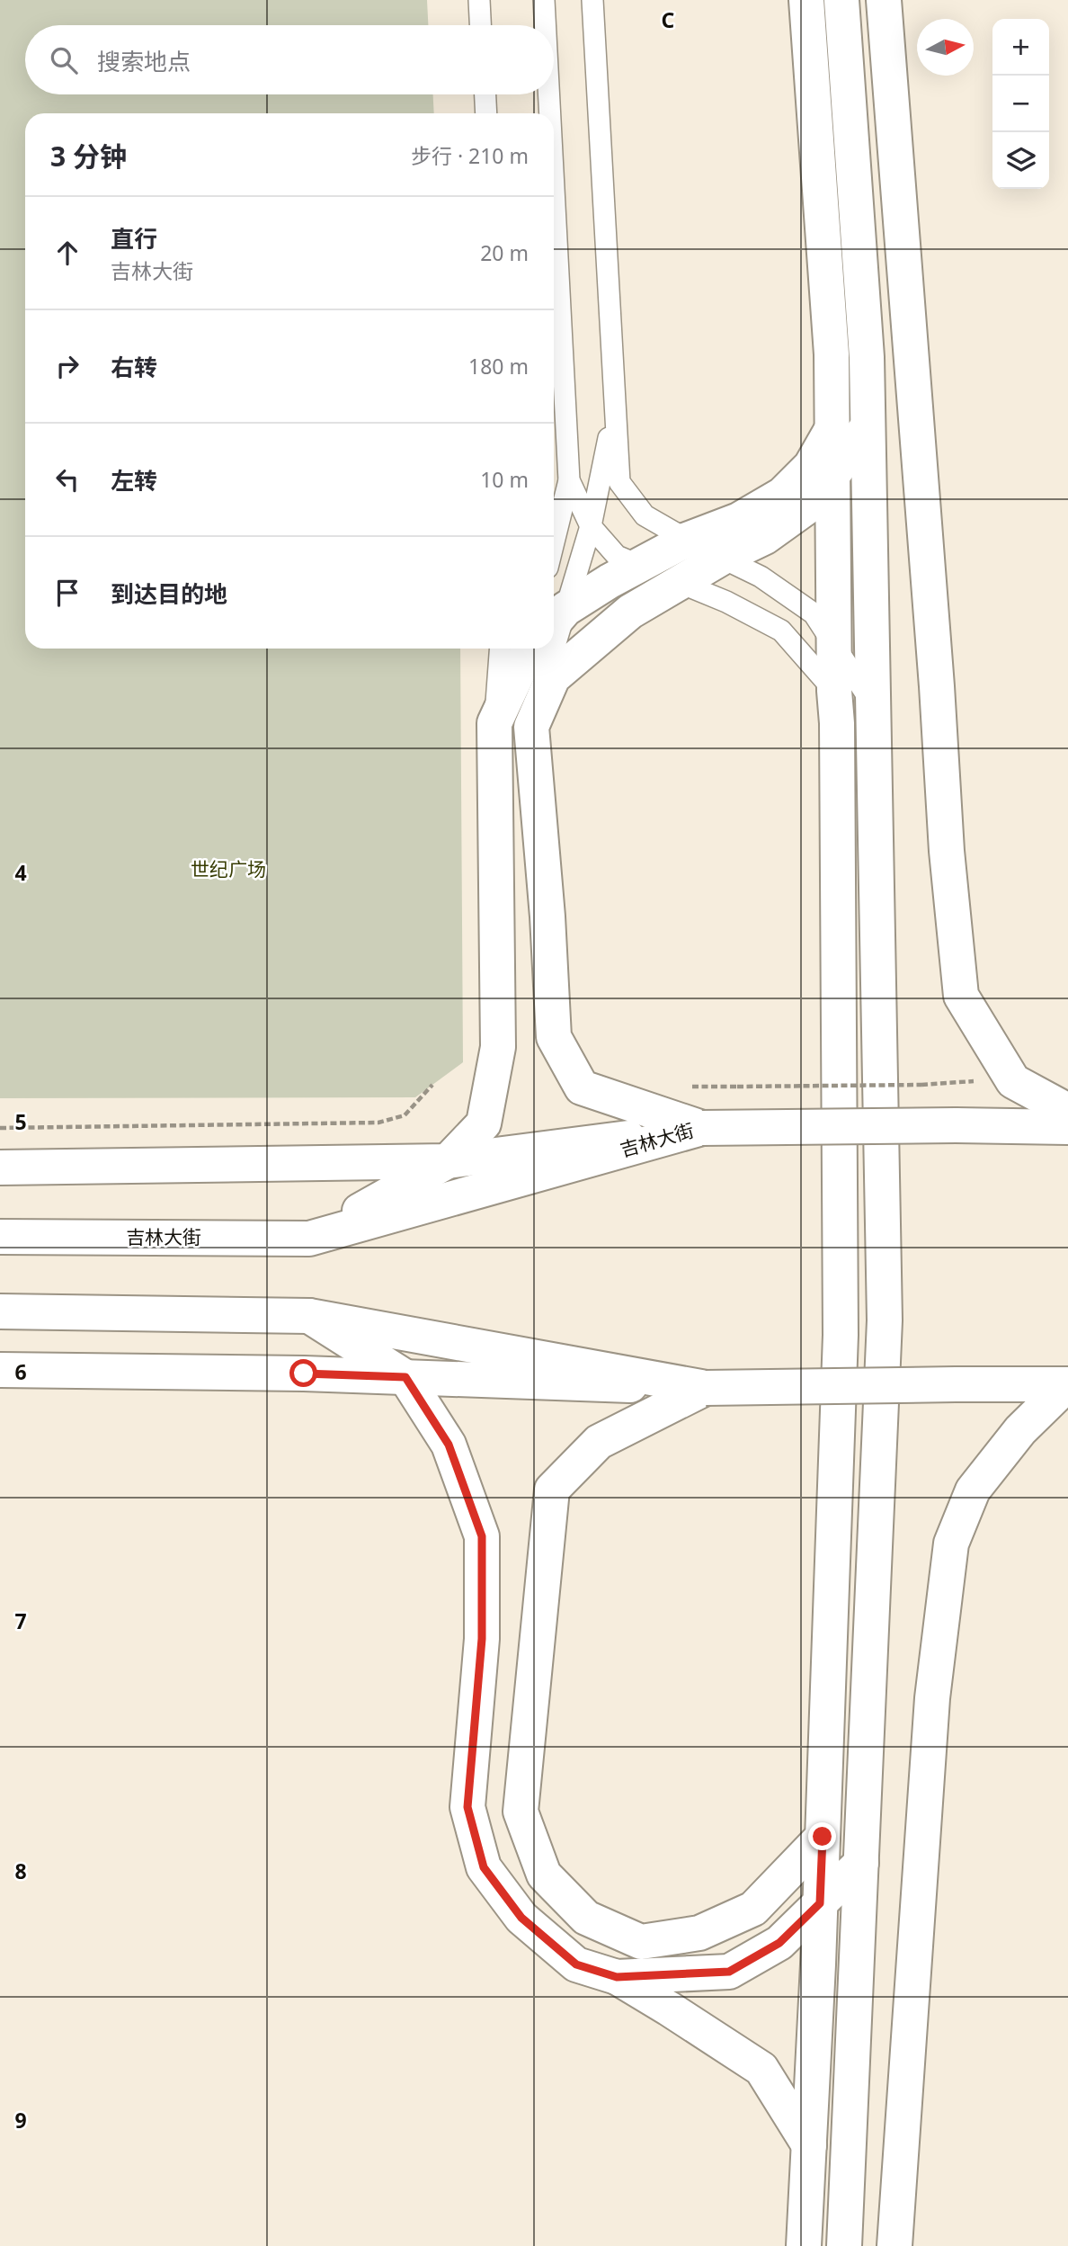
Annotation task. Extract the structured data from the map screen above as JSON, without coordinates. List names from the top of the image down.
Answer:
{
  "streets": {
    "main road": ["吉林大街"]
  },
  "parks": ["世纪广场"],
  "north": "right",
  "page": {
    "map_buttons": ["+", "−"],
    "search": "搜索地点",
    "heading": ["3 分钟", "步行 · 210 m"],
    "list": [
      ["直行", "吉林大街", "20 m"],
      ["右转", "180 m"],
      ["左转", "10 m"],
      "到达目的地"
    ]
  },
  "grid": {
    "columns": ["C"],
    "rows": [
      "4",
      "5",
      "6",
      "7",
      "8",
      "9"
    ]
  }
}
